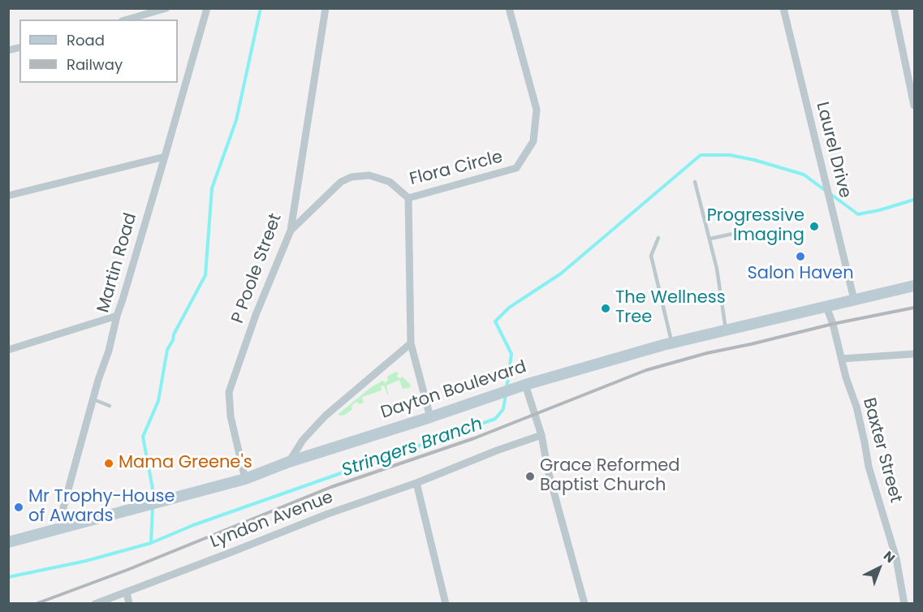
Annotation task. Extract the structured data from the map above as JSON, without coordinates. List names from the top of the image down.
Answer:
{
  "streets": {
    "main road": ["Dayton Boulevard"],
    "street": [
      "Laurel Drive",
      "Flora Circle",
      "Martin Road",
      "P Poole Street",
      "Baxter Street",
      "Lyndon Avenue"
    ]
  },
  "crossings": [
    ["Laurel Drive", "Dayton Boulevard"],
    ["Flora Circle", "P Poole Street"],
    ["Martin Road", "Dayton Boulevard"],
    ["P Poole Street", "Dayton Boulevard"],
    ["Dayton Boulevard", "Baxter Street"]
  ],
  "water": ["Stringers Branch"],
  "places": [
    "Progressive Imaging",
    "Salon Haven",
    "The Wellness Tree",
    "Mama Greene's",
    "Grace Reformed Baptist Church",
    "Mr Trophy-House of Awards"
  ],
  "legend": ["Road", "Railway"],
  "north": "top right"
}
